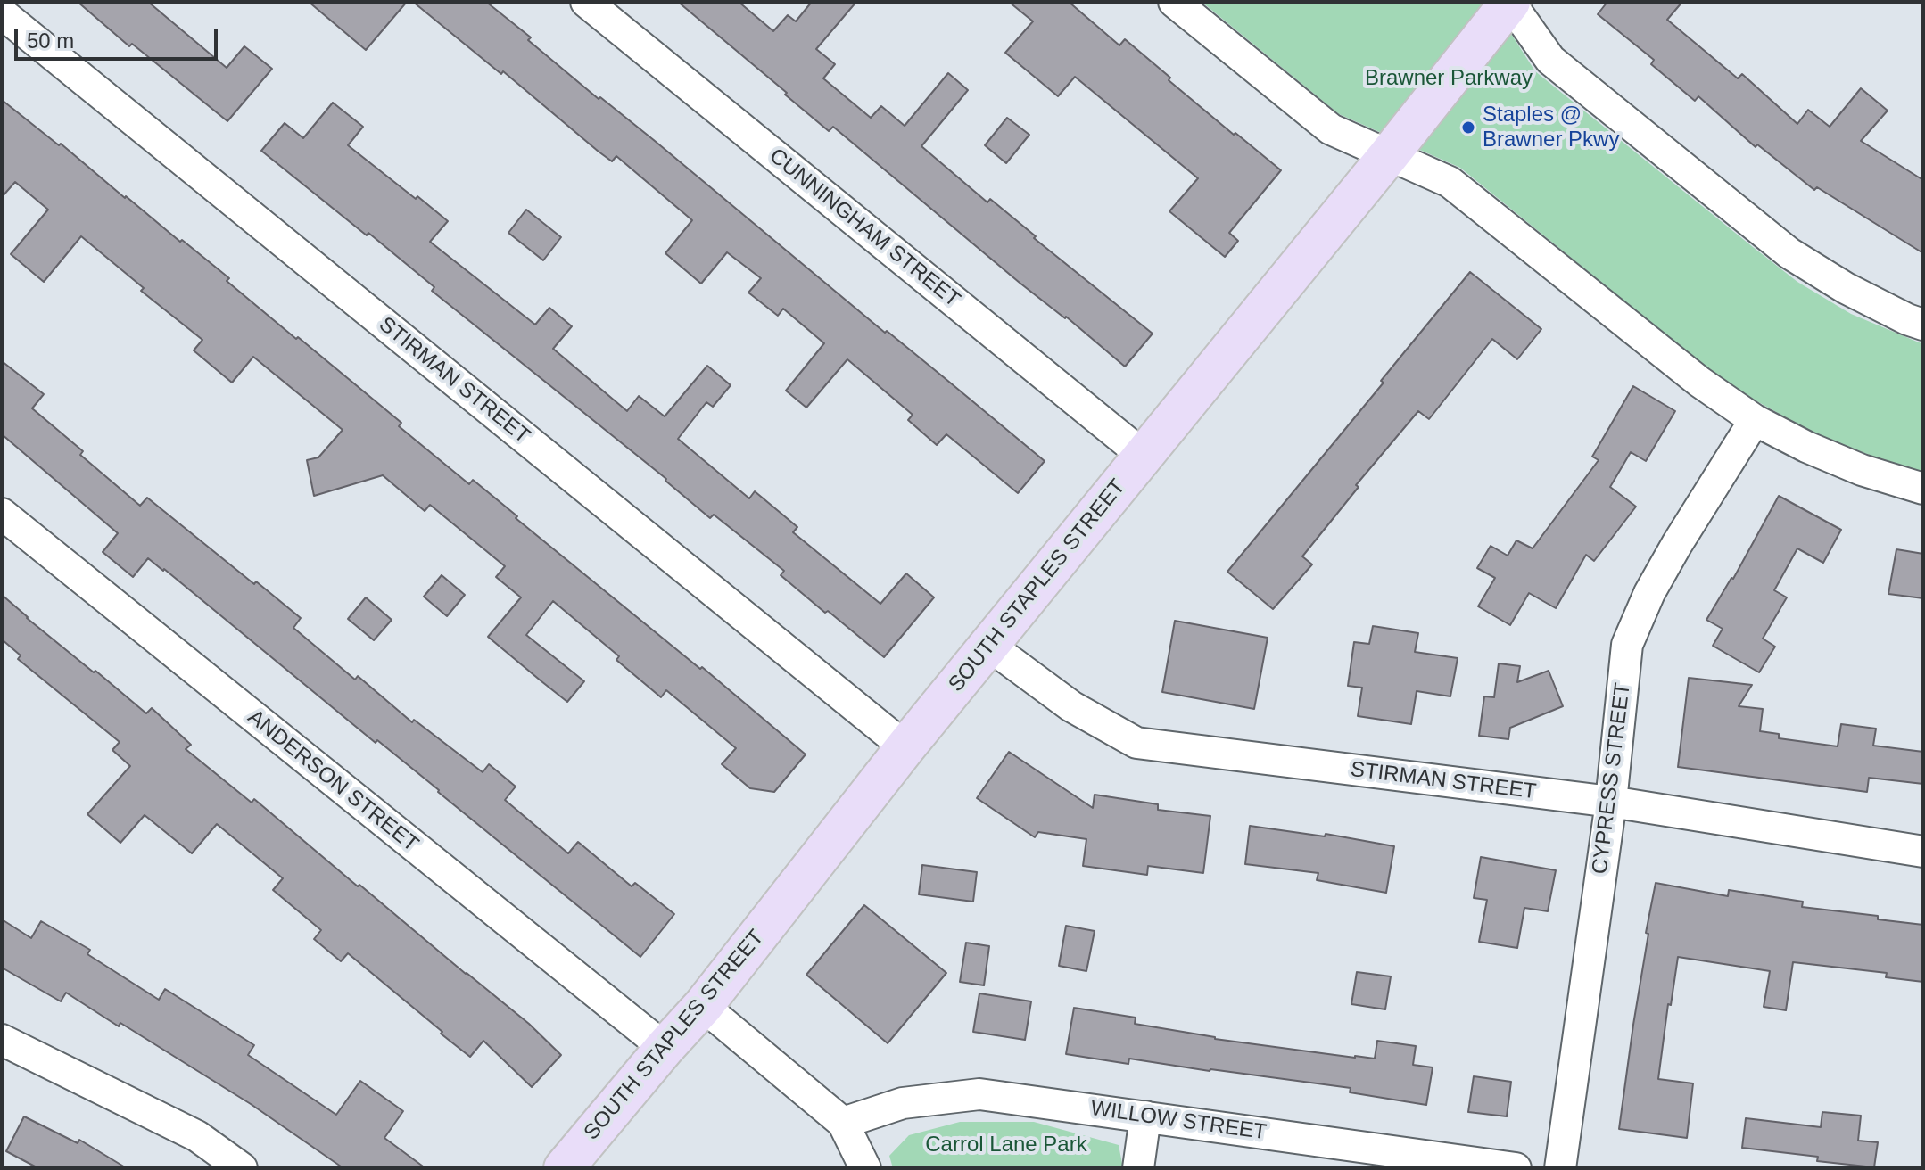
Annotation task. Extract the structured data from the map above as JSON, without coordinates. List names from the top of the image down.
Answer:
{
  "streets": {
    "main road": ["SOUTH STAPLES STREET"],
    "street": [
      "CUNNINGHAM STREET",
      "STIRMAN STREET",
      "CYPRESS STREET",
      "ANDERSON STREET",
      "WILLOW STREET"
    ]
  },
  "crossings": [
    ["CUNNINGHAM STREET", "SOUTH STAPLES STREET"],
    ["STIRMAN STREET", "SOUTH STAPLES STREET"],
    ["STIRMAN STREET", "CYPRESS STREET"],
    ["SOUTH STAPLES STREET", "ANDERSON STREET"]
  ],
  "parks": ["Brawner Parkway", "Carrol Lane Park"],
  "places": ["Staples @ Brawner Pkwy"],
  "scale_bar": "50 m"
}
